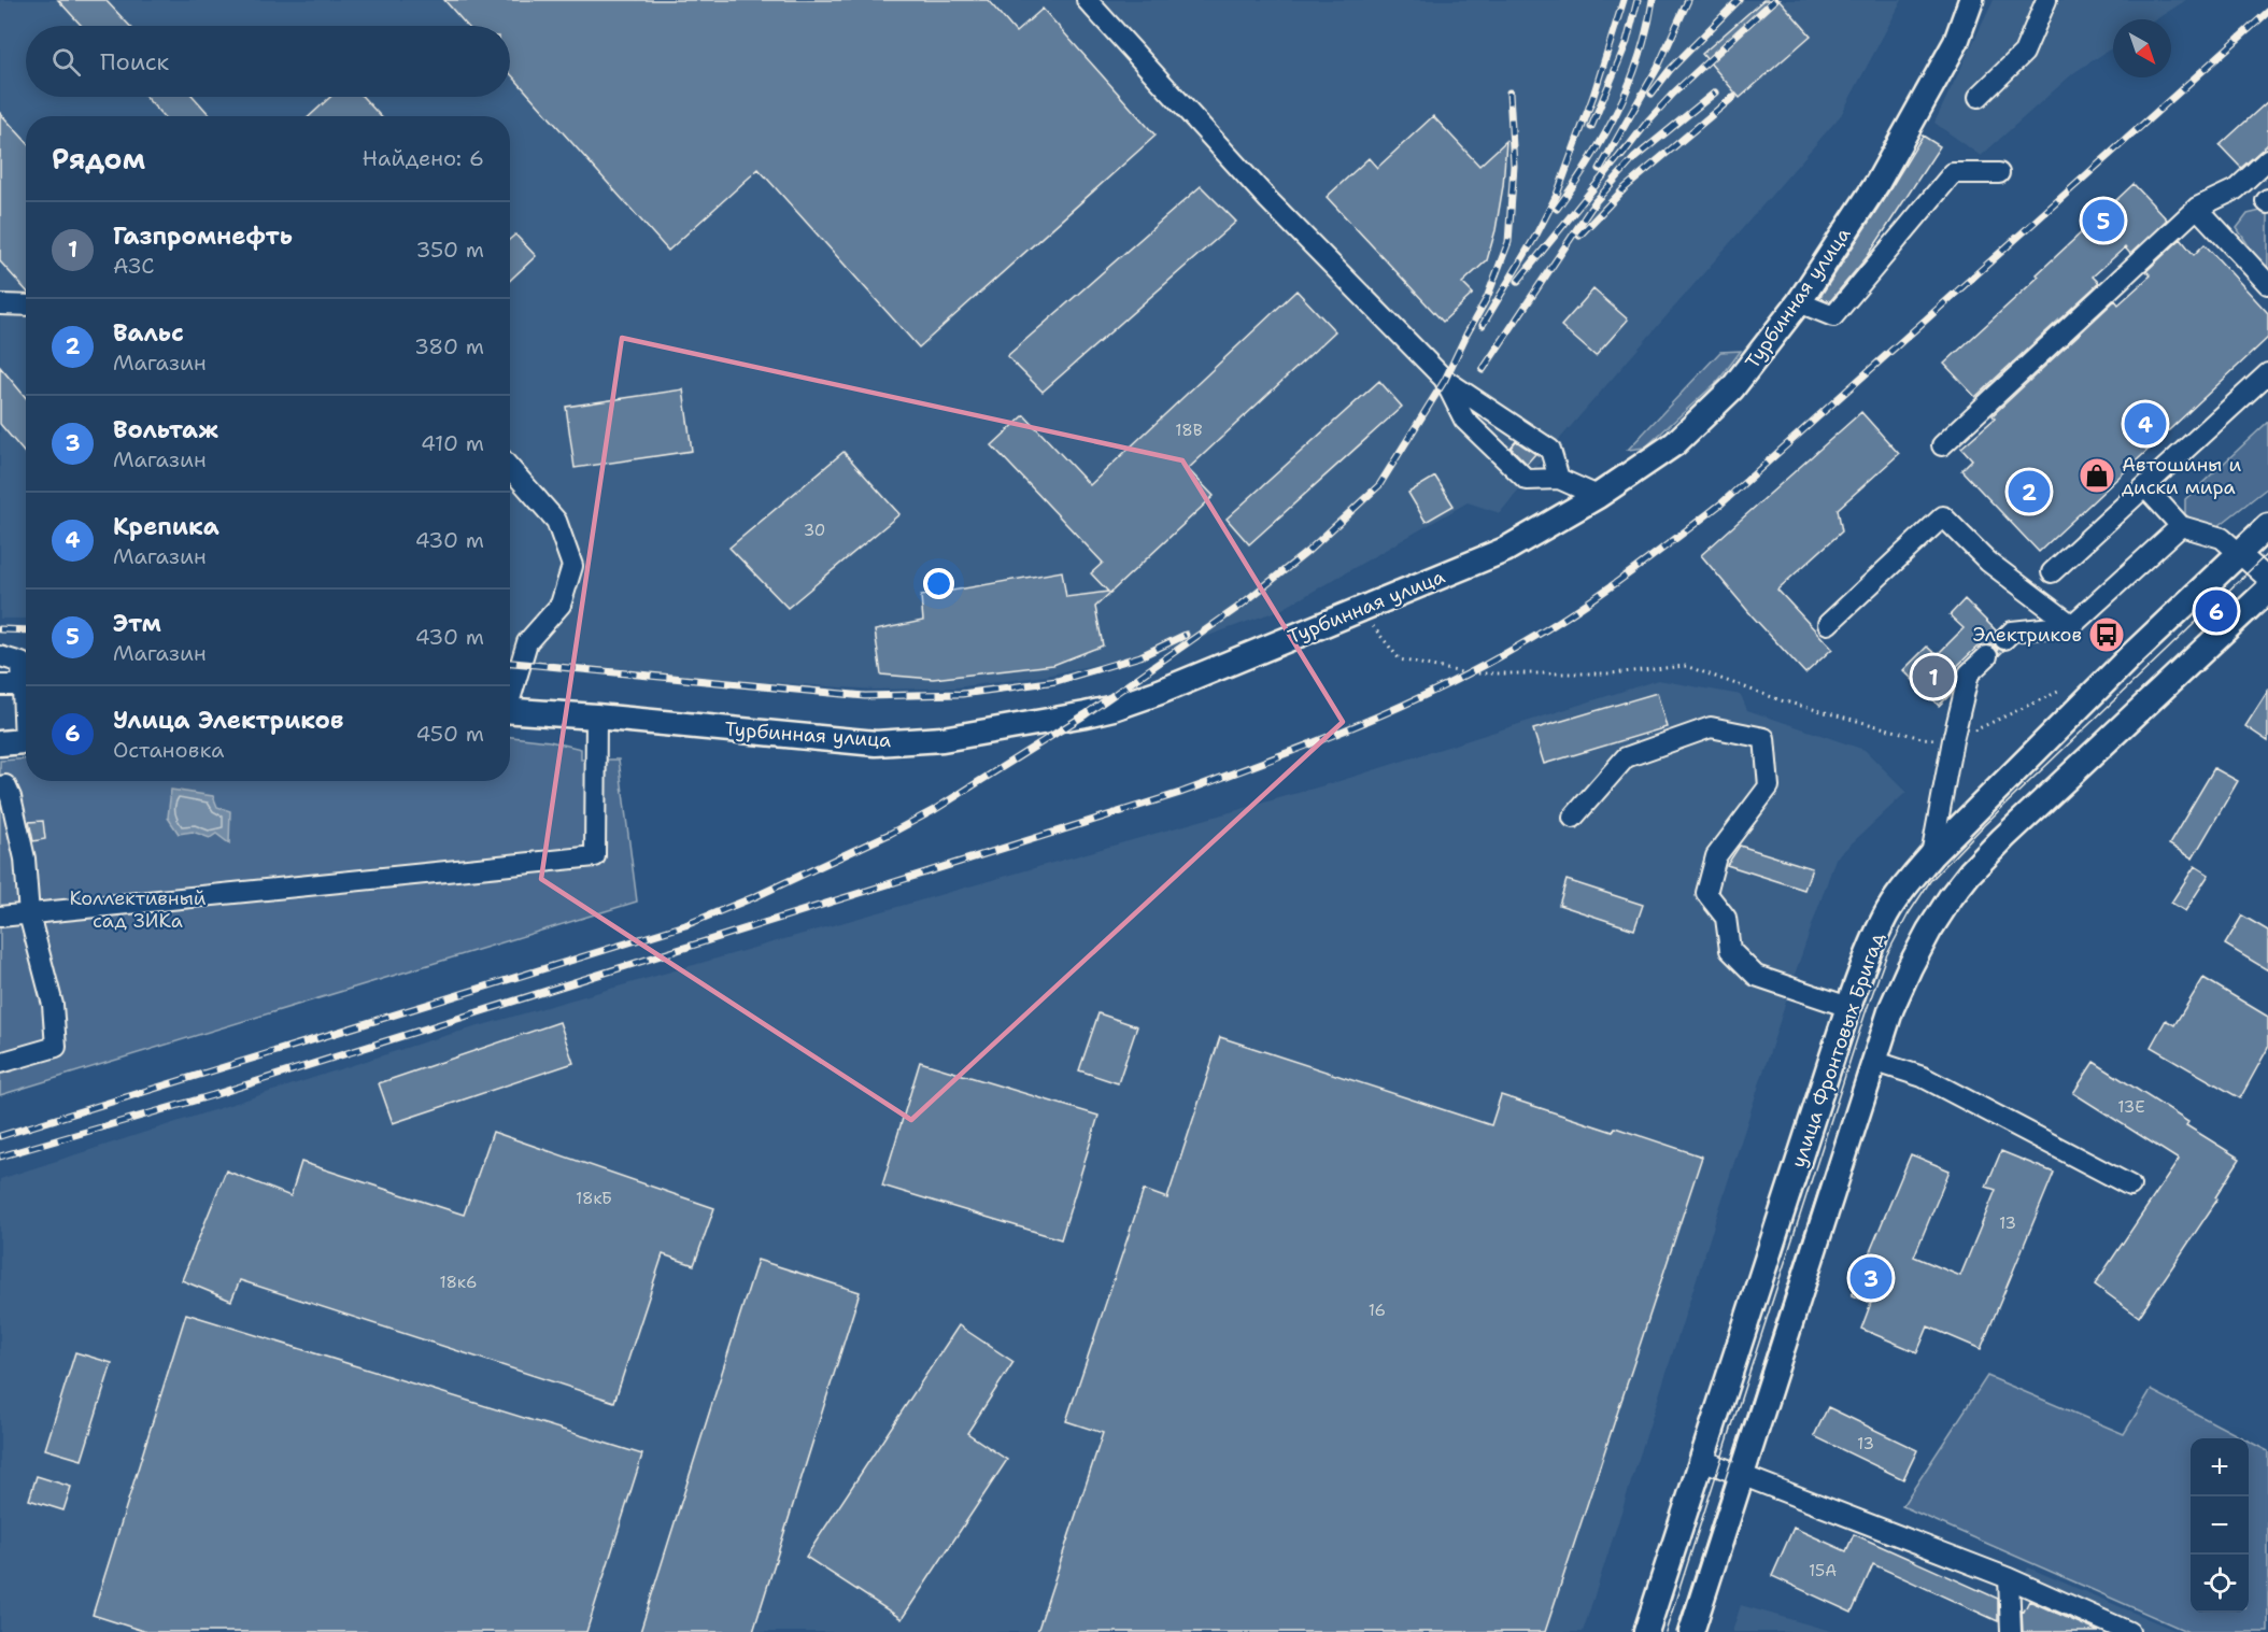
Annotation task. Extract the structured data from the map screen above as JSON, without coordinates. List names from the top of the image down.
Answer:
{
  "streets": {
    "main road": ["Турбинная улица", "улица Фронтовых Бригад"]
  },
  "parks": ["Коллективный сад ЗИКа"],
  "places": {
    "shop": ["Автошины и диски мира"],
    "bus stop": ["Электриков"]
  },
  "house_numbers": [
    "18В",
    "30",
    "13Е",
    "18кБ",
    "13",
    "18к6",
    "16",
    "13",
    "15А"
  ],
  "north": "bottom right",
  "page": {
    "search": "Поиск",
    "heading": ["Рядом", "Найдено: 6"],
    "pins": [
      "5",
      "4",
      "2",
      "6",
      "1",
      "3"
    ],
    "list": [
      {
        "mark": "1",
        "name": "Газпромнефть",
        "note": "АЗС",
        "value": "350 m"
      },
      {
        "mark": "2",
        "name": "Вальс",
        "note": "Магазин",
        "value": "380 m"
      },
      {
        "mark": "3",
        "name": "Вольтаж",
        "note": "Магазин",
        "value": "410 m"
      },
      {
        "mark": "4",
        "name": "Крепика",
        "note": "Магазин",
        "value": "430 m"
      },
      {
        "mark": "5",
        "name": "Этм",
        "note": "Магазин",
        "value": "430 m"
      },
      {
        "mark": "6",
        "name": "Улица Электриков",
        "note": "Остановка",
        "value": "450 m"
      }
    ],
    "map_buttons": ["+", "−"]
  }
}
